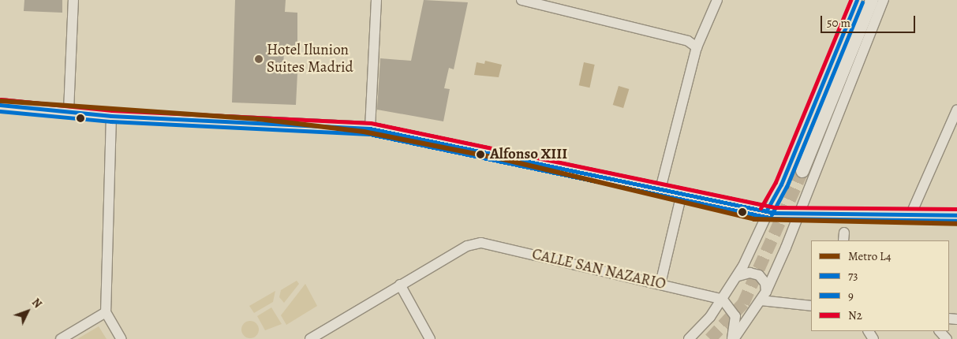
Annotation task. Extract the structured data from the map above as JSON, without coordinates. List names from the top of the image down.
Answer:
{
  "streets": {
    "street": ["CALLE SAN NAZARIO"]
  },
  "places": ["Hotel Ilunion Suites Madrid", "Alfonso XIII"],
  "lines": [
    "transit line 73",
    "transit line N2",
    "transit line 9",
    "metro line L4"
  ],
  "legend": [
    "Metro L4",
    "73",
    "9",
    "N2"
  ],
  "scale_bar": "50 m",
  "north": "top right"
}
